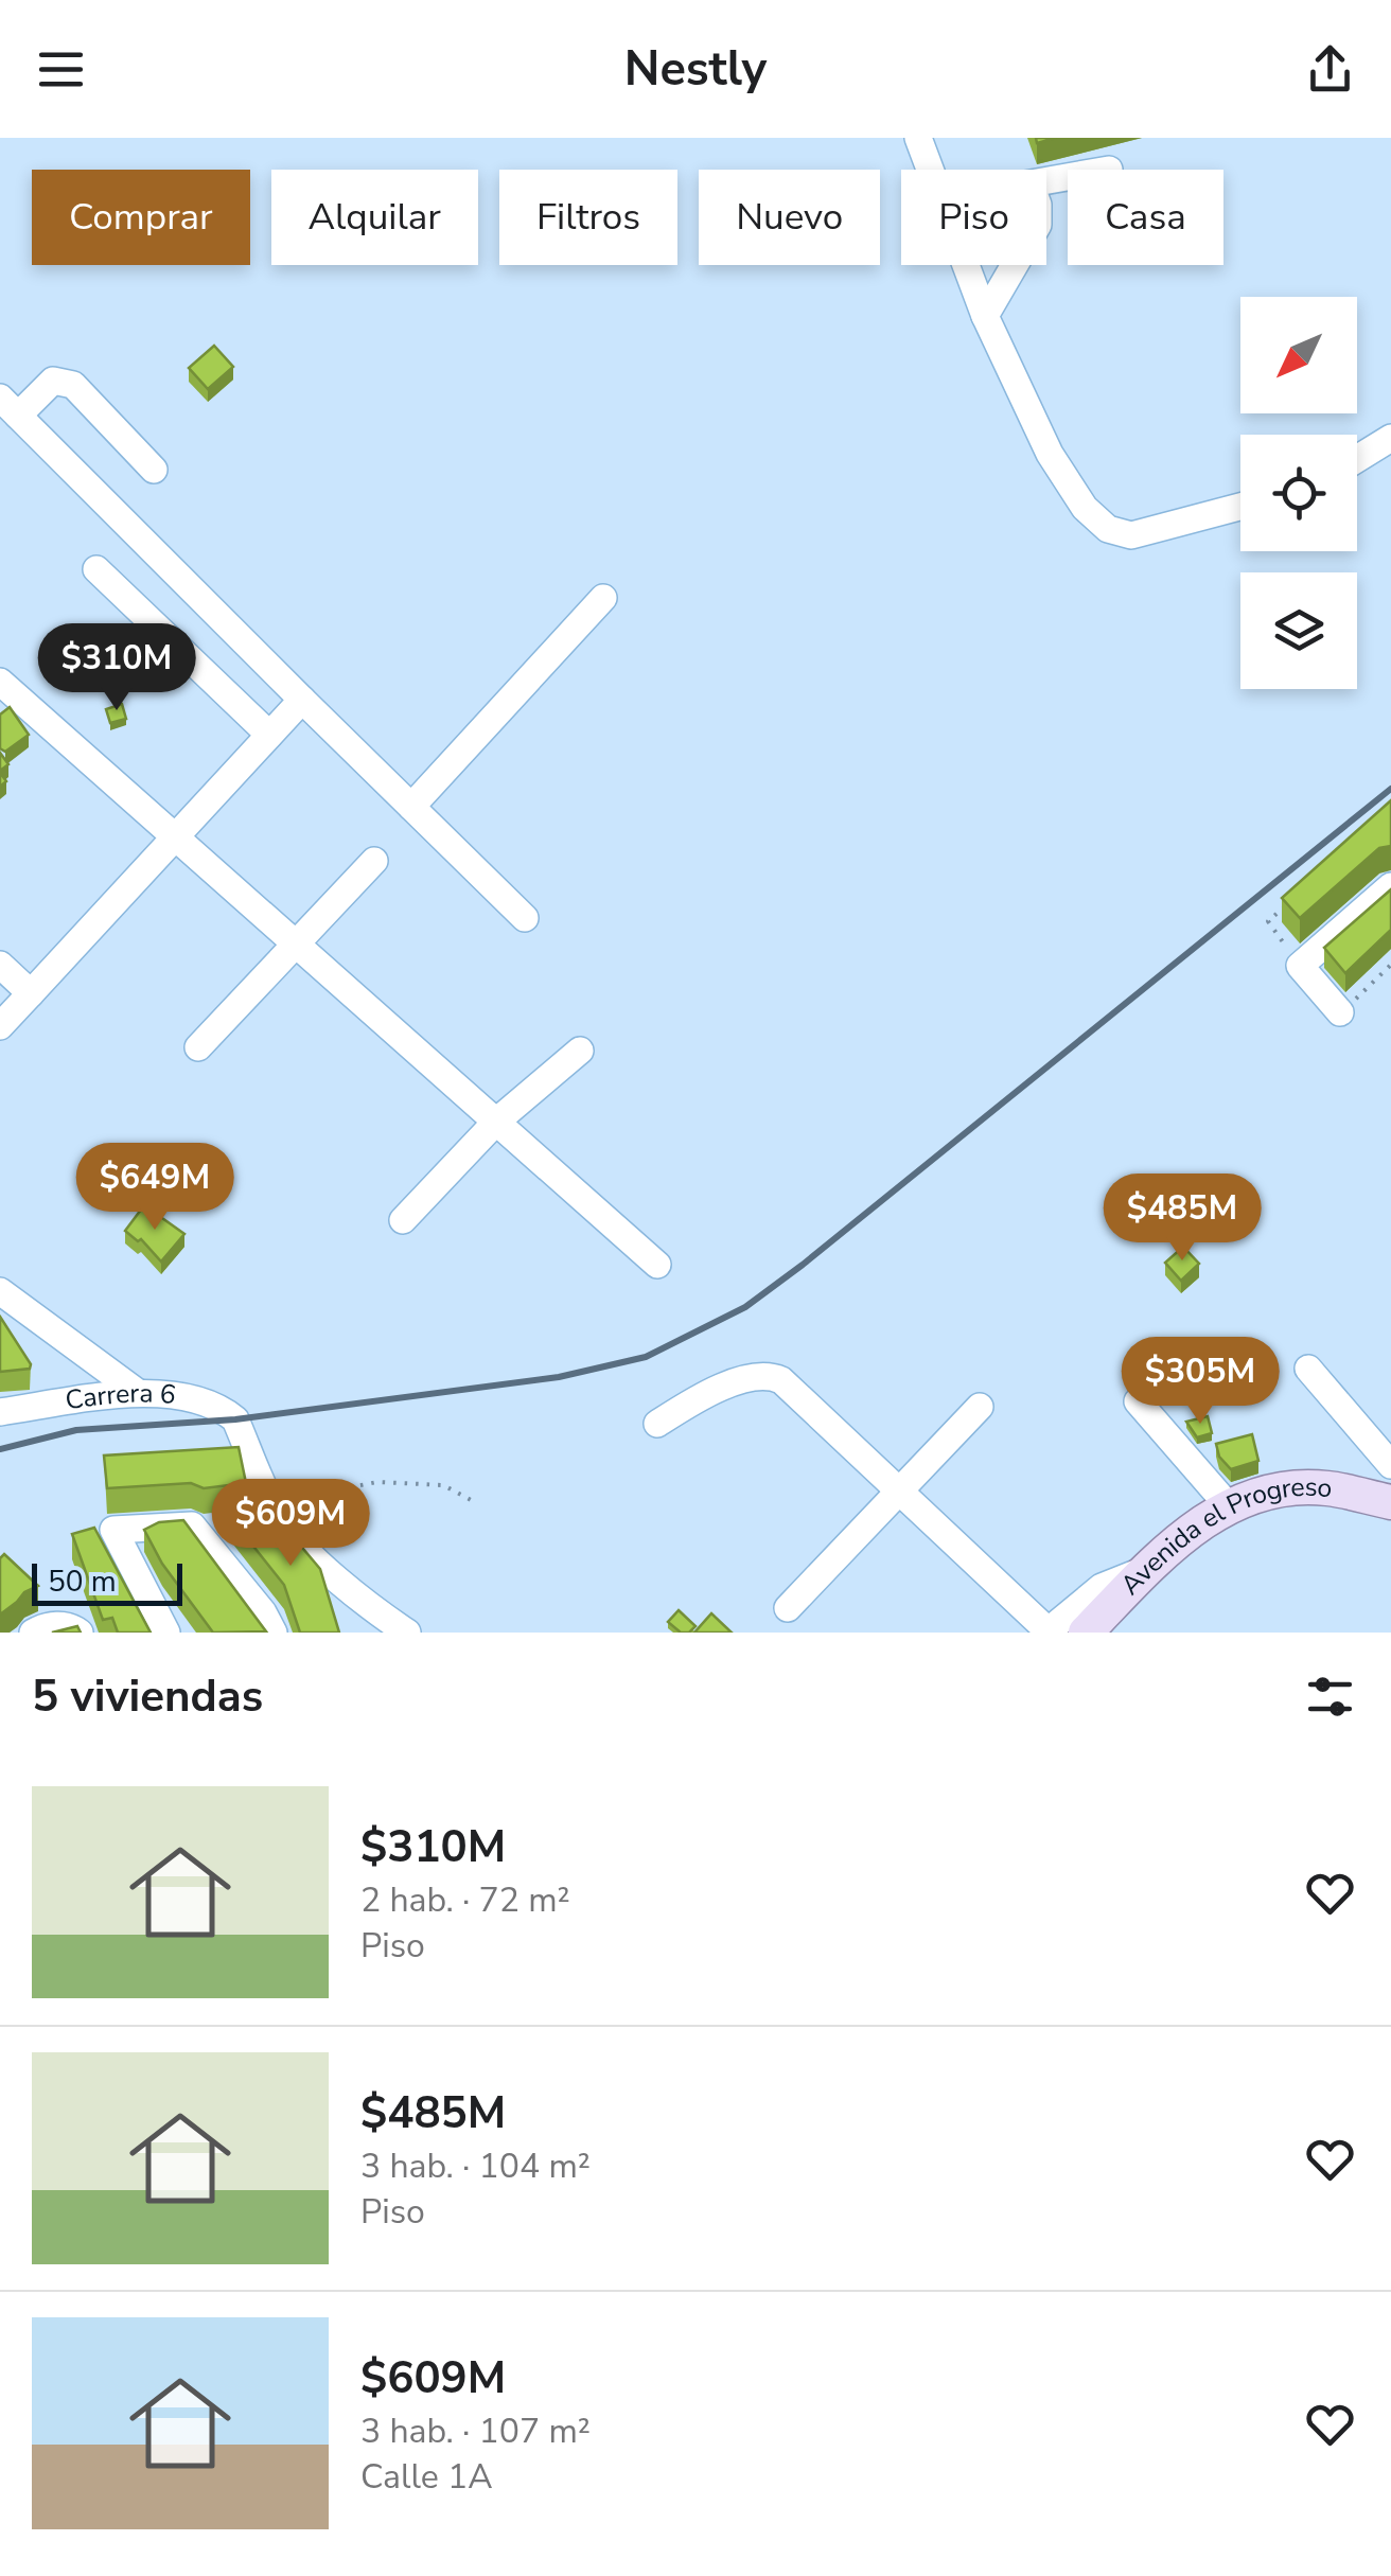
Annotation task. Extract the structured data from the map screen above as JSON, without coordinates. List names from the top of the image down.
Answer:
{
  "streets": {
    "main road": ["Avenida el Progreso"],
    "street": ["Carrera 6"]
  },
  "scale_bar": "50 m",
  "north": "bottom left",
  "page": {
    "header": "Nestly",
    "chip": [
      "Comprar",
      "Alquilar",
      "Filtros",
      "Nuevo",
      "Piso",
      "Casa"
    ],
    "price": [
      "$310M",
      "$649M",
      "$485M",
      "$305M",
      "$609M"
    ],
    "scale": "50 m",
    "heading": "5 viviendas",
    "list": [
      {
        "name": "$310M",
        "note": "2 hab. · 72 m² · Piso"
      },
      {
        "name": "$485M",
        "note": "3 hab. · 104 m² · Piso"
      },
      {
        "name": "$609M",
        "note": "3 hab. · 107 m² · Calle 1A"
      }
    ]
  }
}
